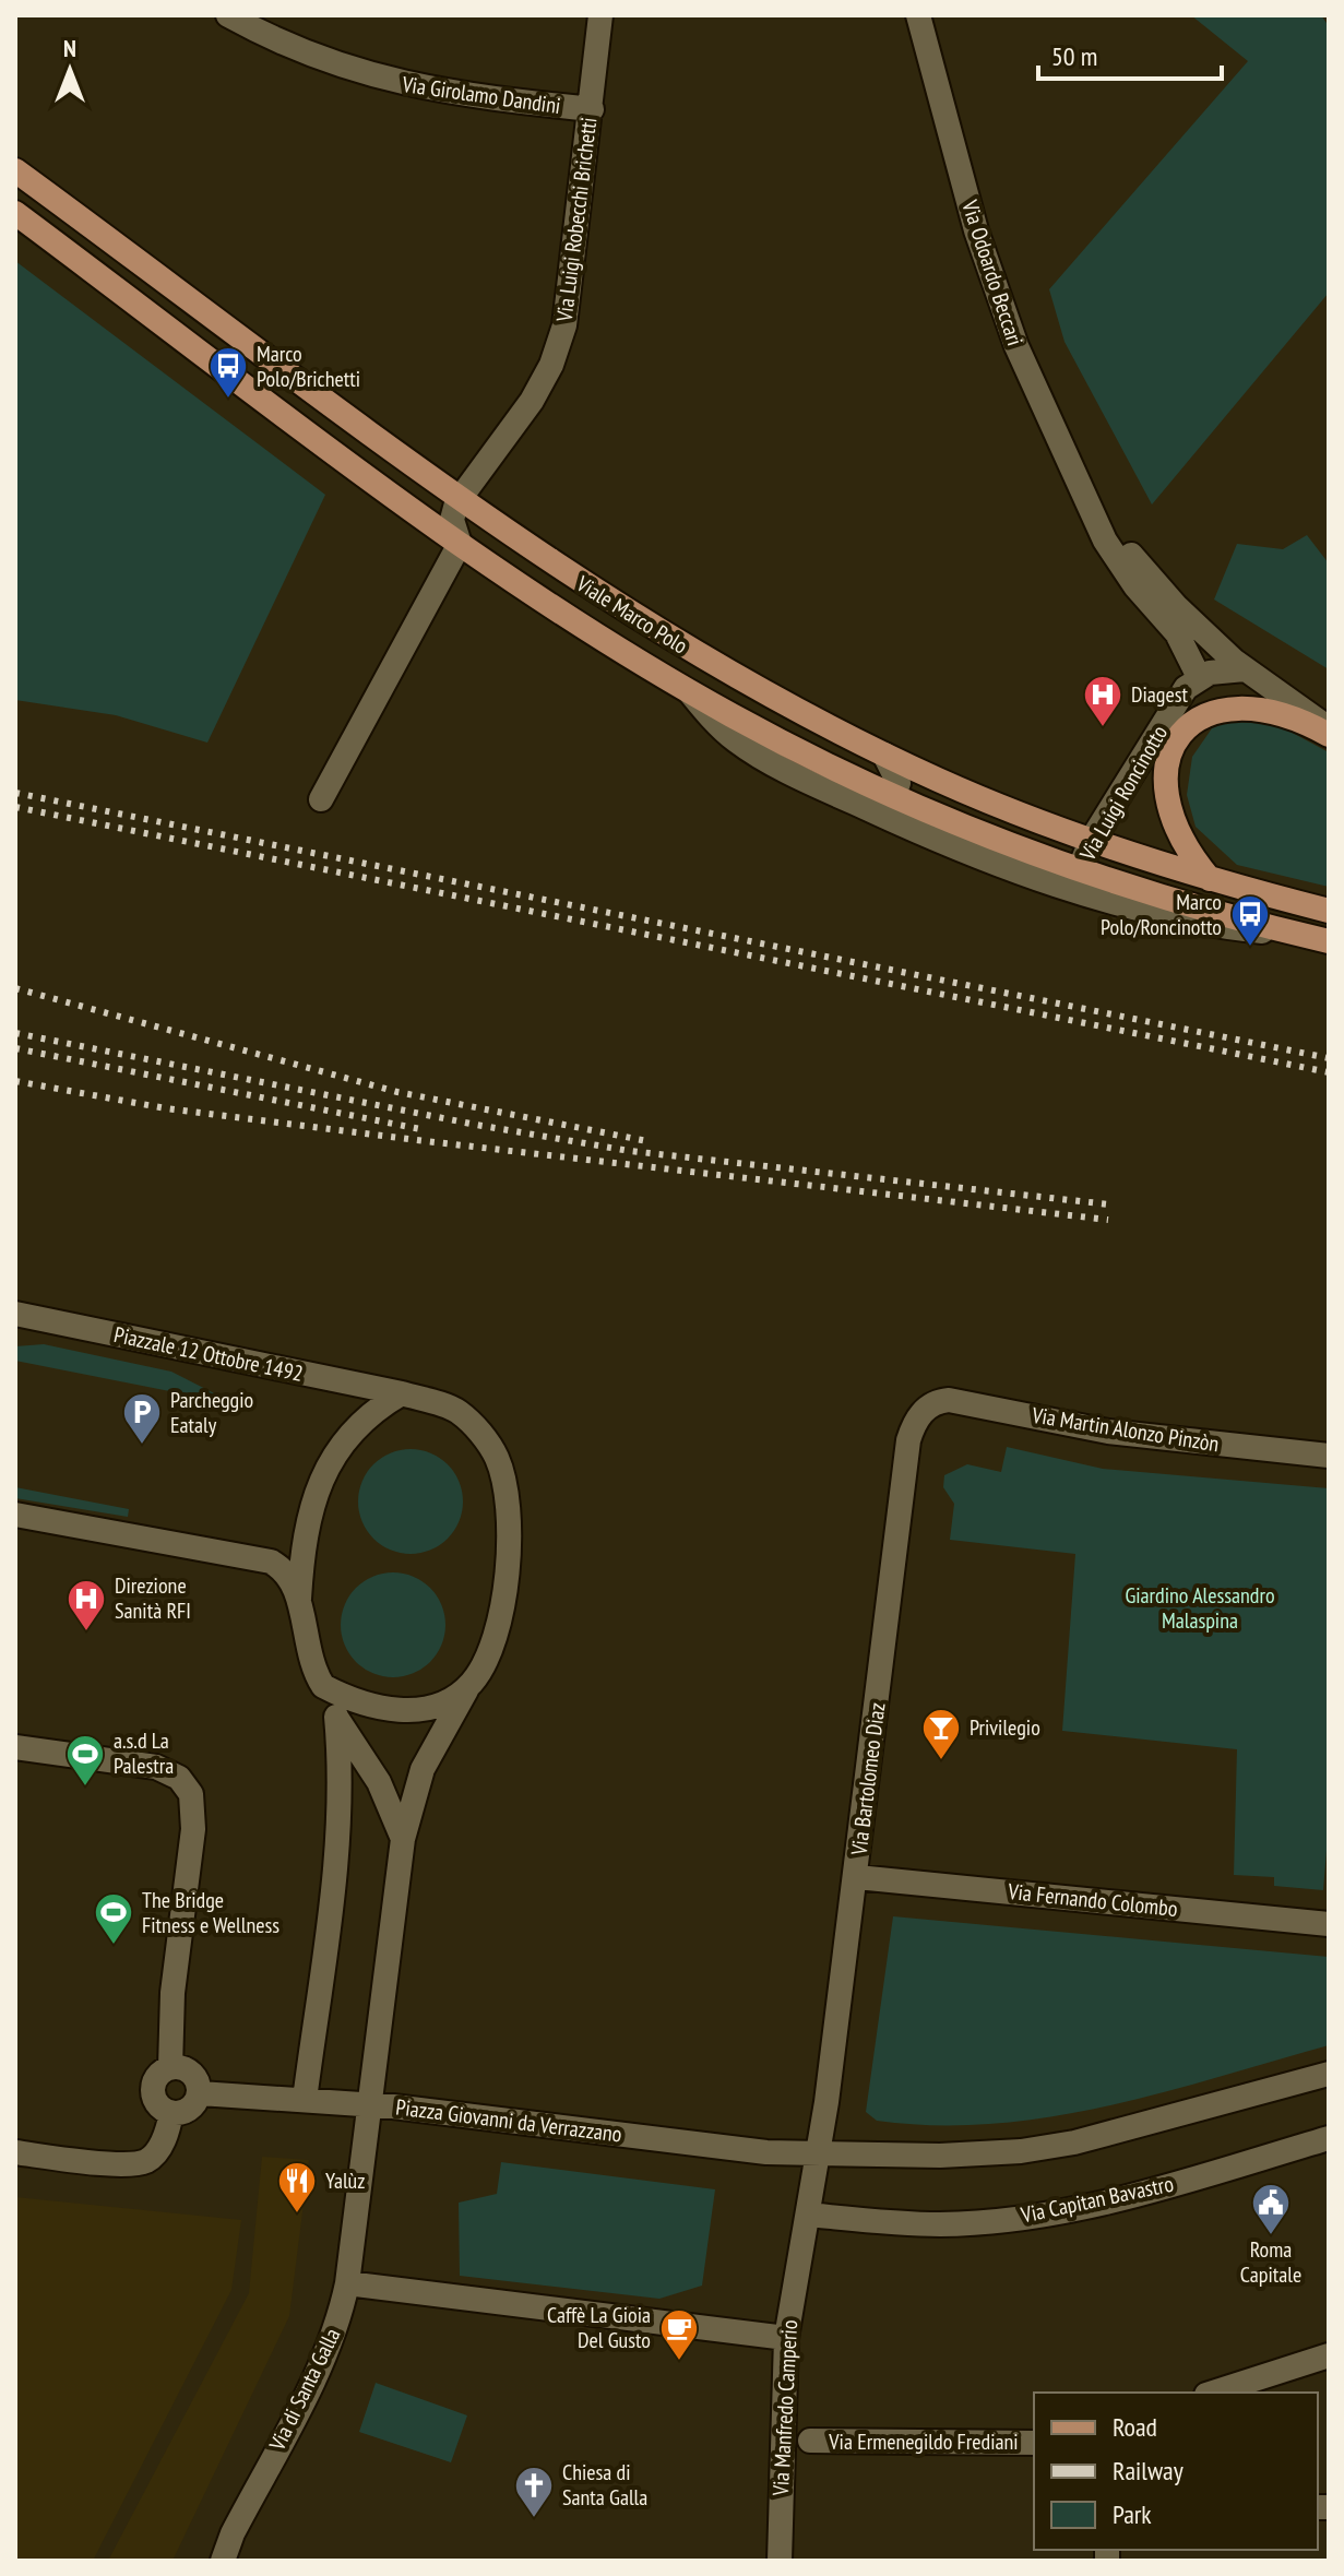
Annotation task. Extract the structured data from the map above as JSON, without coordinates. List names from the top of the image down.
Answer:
{
  "streets": {
    "main road": ["Viale Marco Polo"],
    "street": [
      "Via Girolamo Dandini",
      "Via Luigi Robecchi Brichetti",
      "Via Odoardo Beccari",
      "Via Luigi Roncinotto",
      "Piazzale 12 Ottobre 1492",
      "Via Martin Alonzo Pinzòn",
      "Via Bartolomeo Diaz",
      "Via Fernando Colombo",
      "Piazza Giovanni da Verrazzano",
      "Via Capitan Bavastro",
      "Via di Santa Galla",
      "Via Manfredo Camperio",
      "Via Ermenegildo Frediani"
    ]
  },
  "crossings": [
    ["Via Girolamo Dandini", "Via Luigi Robecchi Brichetti"],
    ["Via Luigi Robecchi Brichetti", "Viale Marco Polo"],
    ["Via Odoardo Beccari", "Via Luigi Roncinotto"],
    ["Viale Marco Polo", "Via Luigi Roncinotto"],
    ["Piazzale 12 Ottobre 1492", "Piazza Giovanni da Verrazzano"],
    ["Piazzale 12 Ottobre 1492", "Via di Santa Galla"],
    ["Via Martin Alonzo Pinzòn", "Via Bartolomeo Diaz"],
    ["Via Bartolomeo Diaz", "Via Fernando Colombo"],
    ["Via Bartolomeo Diaz", "Piazza Giovanni da Verrazzano"],
    ["Via Bartolomeo Diaz", "Via Manfredo Camperio"],
    ["Piazza Giovanni da Verrazzano", "Via di Santa Galla"],
    ["Piazza Giovanni da Verrazzano", "Via Manfredo Camperio"],
    ["Via Capitan Bavastro", "Via Manfredo Camperio"]
  ],
  "parks": ["Giardino Alessandro Malaspina"],
  "places": {
    "bus stop": ["Marco Polo/Brichetti", "Marco Polo/Roncinotto"],
    "hospital": ["Diagest", "Direzione Sanità RFI"],
    "parking": ["Parcheggio Eataly"],
    "bar": ["Privilegio"],
    "sports": ["a.s.d La Palestra", "The Bridge Fitness e Wellness"],
    "restaurant": ["Yalùz"],
    "public building": ["Roma Capitale"],
    "cafe": ["Caffè La Gioia Del Gusto"],
    "church": ["Chiesa di Santa Galla"]
  },
  "legend": ["Road", "Railway", "Park"],
  "scale_bar": "50 m",
  "north": "top"
}
